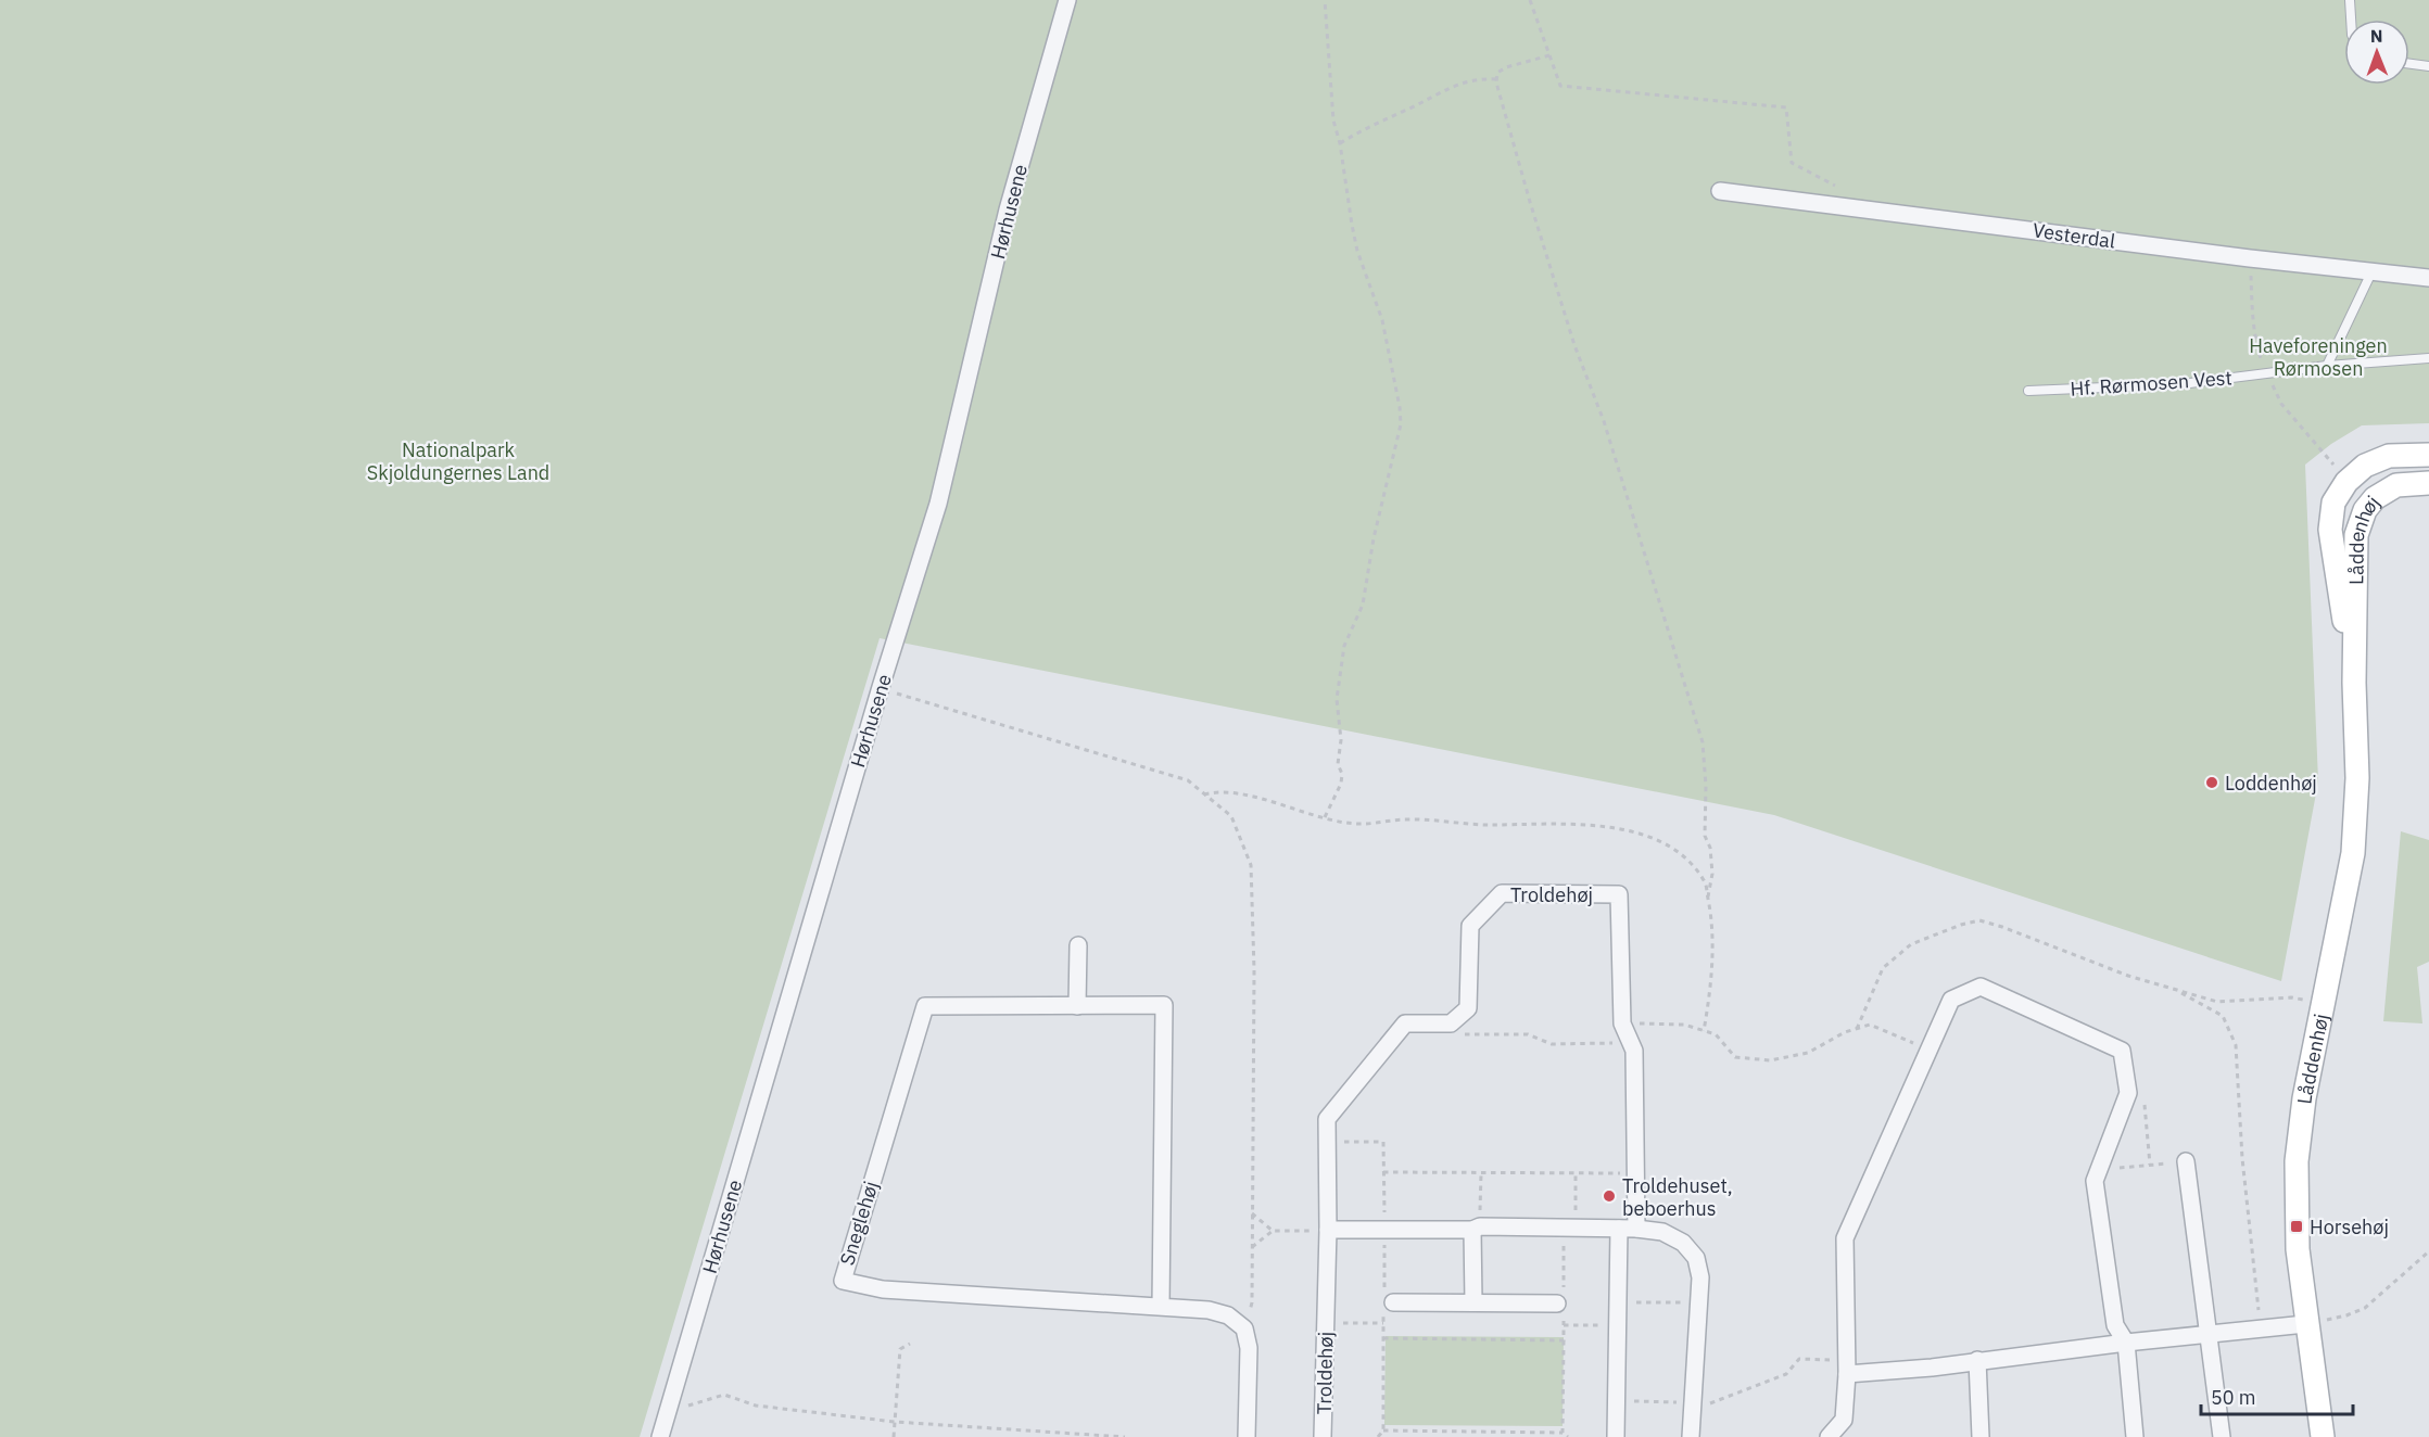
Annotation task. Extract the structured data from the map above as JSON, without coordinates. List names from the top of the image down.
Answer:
{
  "streets": {
    "street": [
      "Hørhusene",
      "Vesterdal",
      "Låddenhøj",
      "Troldehøj",
      "Sneglehøj"
    ],
    "lane": ["Hf. Rørmosen Vest"]
  },
  "parks": ["Haveforeningen Rørmosen", "Nationalpark Skjoldungernes Land"],
  "places": {
    "other": ["Loddenhøj", "Troldehuset, beboerhus"],
    "transit": ["Horsehøj"]
  },
  "scale_bar": "50 m",
  "north": "top"
}
